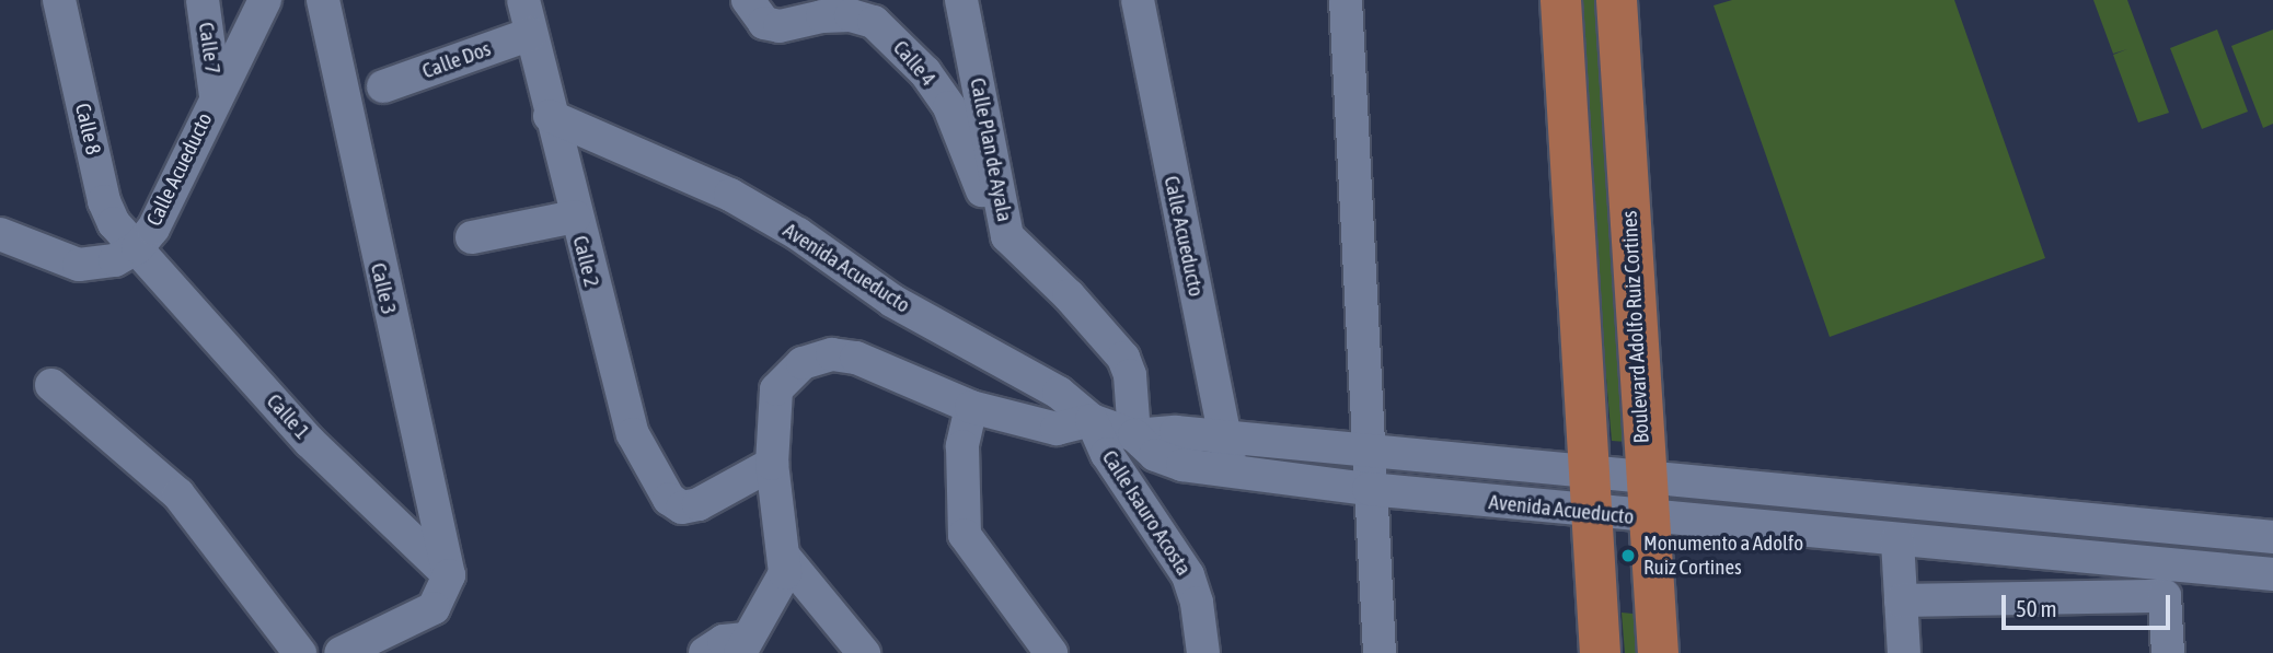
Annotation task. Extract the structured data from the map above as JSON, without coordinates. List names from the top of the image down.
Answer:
{
  "streets": {
    "main road": ["Boulevard Adolfo Ruiz Cortines"],
    "street": [
      "Calle 7",
      "Calle Dos",
      "Calle 4",
      "Calle 8",
      "Calle Plan de Ayala",
      "Calle Acueducto",
      "Calle 2",
      "Avenida Acueducto",
      "Calle 3",
      "Calle 1",
      "Calle Isauro Acosta"
    ]
  },
  "crossings": [
    ["Calle 7", "Calle Acueducto"],
    ["Calle Dos", "Calle 2"],
    ["Calle 4", "Calle Plan de Ayala"],
    ["Calle 8", "Calle Acueducto"],
    ["Calle 8", "Calle 1"],
    ["Calle Plan de Ayala", "Avenida Acueducto"],
    ["Calle Acueducto", "Avenida Acueducto"],
    ["Calle Acueducto", "Calle 1"],
    ["Calle 2", "Avenida Acueducto"],
    ["Avenida Acueducto", "Boulevard Adolfo Ruiz Cortines"],
    ["Avenida Acueducto", "Calle Isauro Acosta"],
    ["Calle 3", "Calle 1"]
  ],
  "places": ["Monumento a Adolfo Ruiz Cortines"],
  "scale_bar": "50 m"
}
